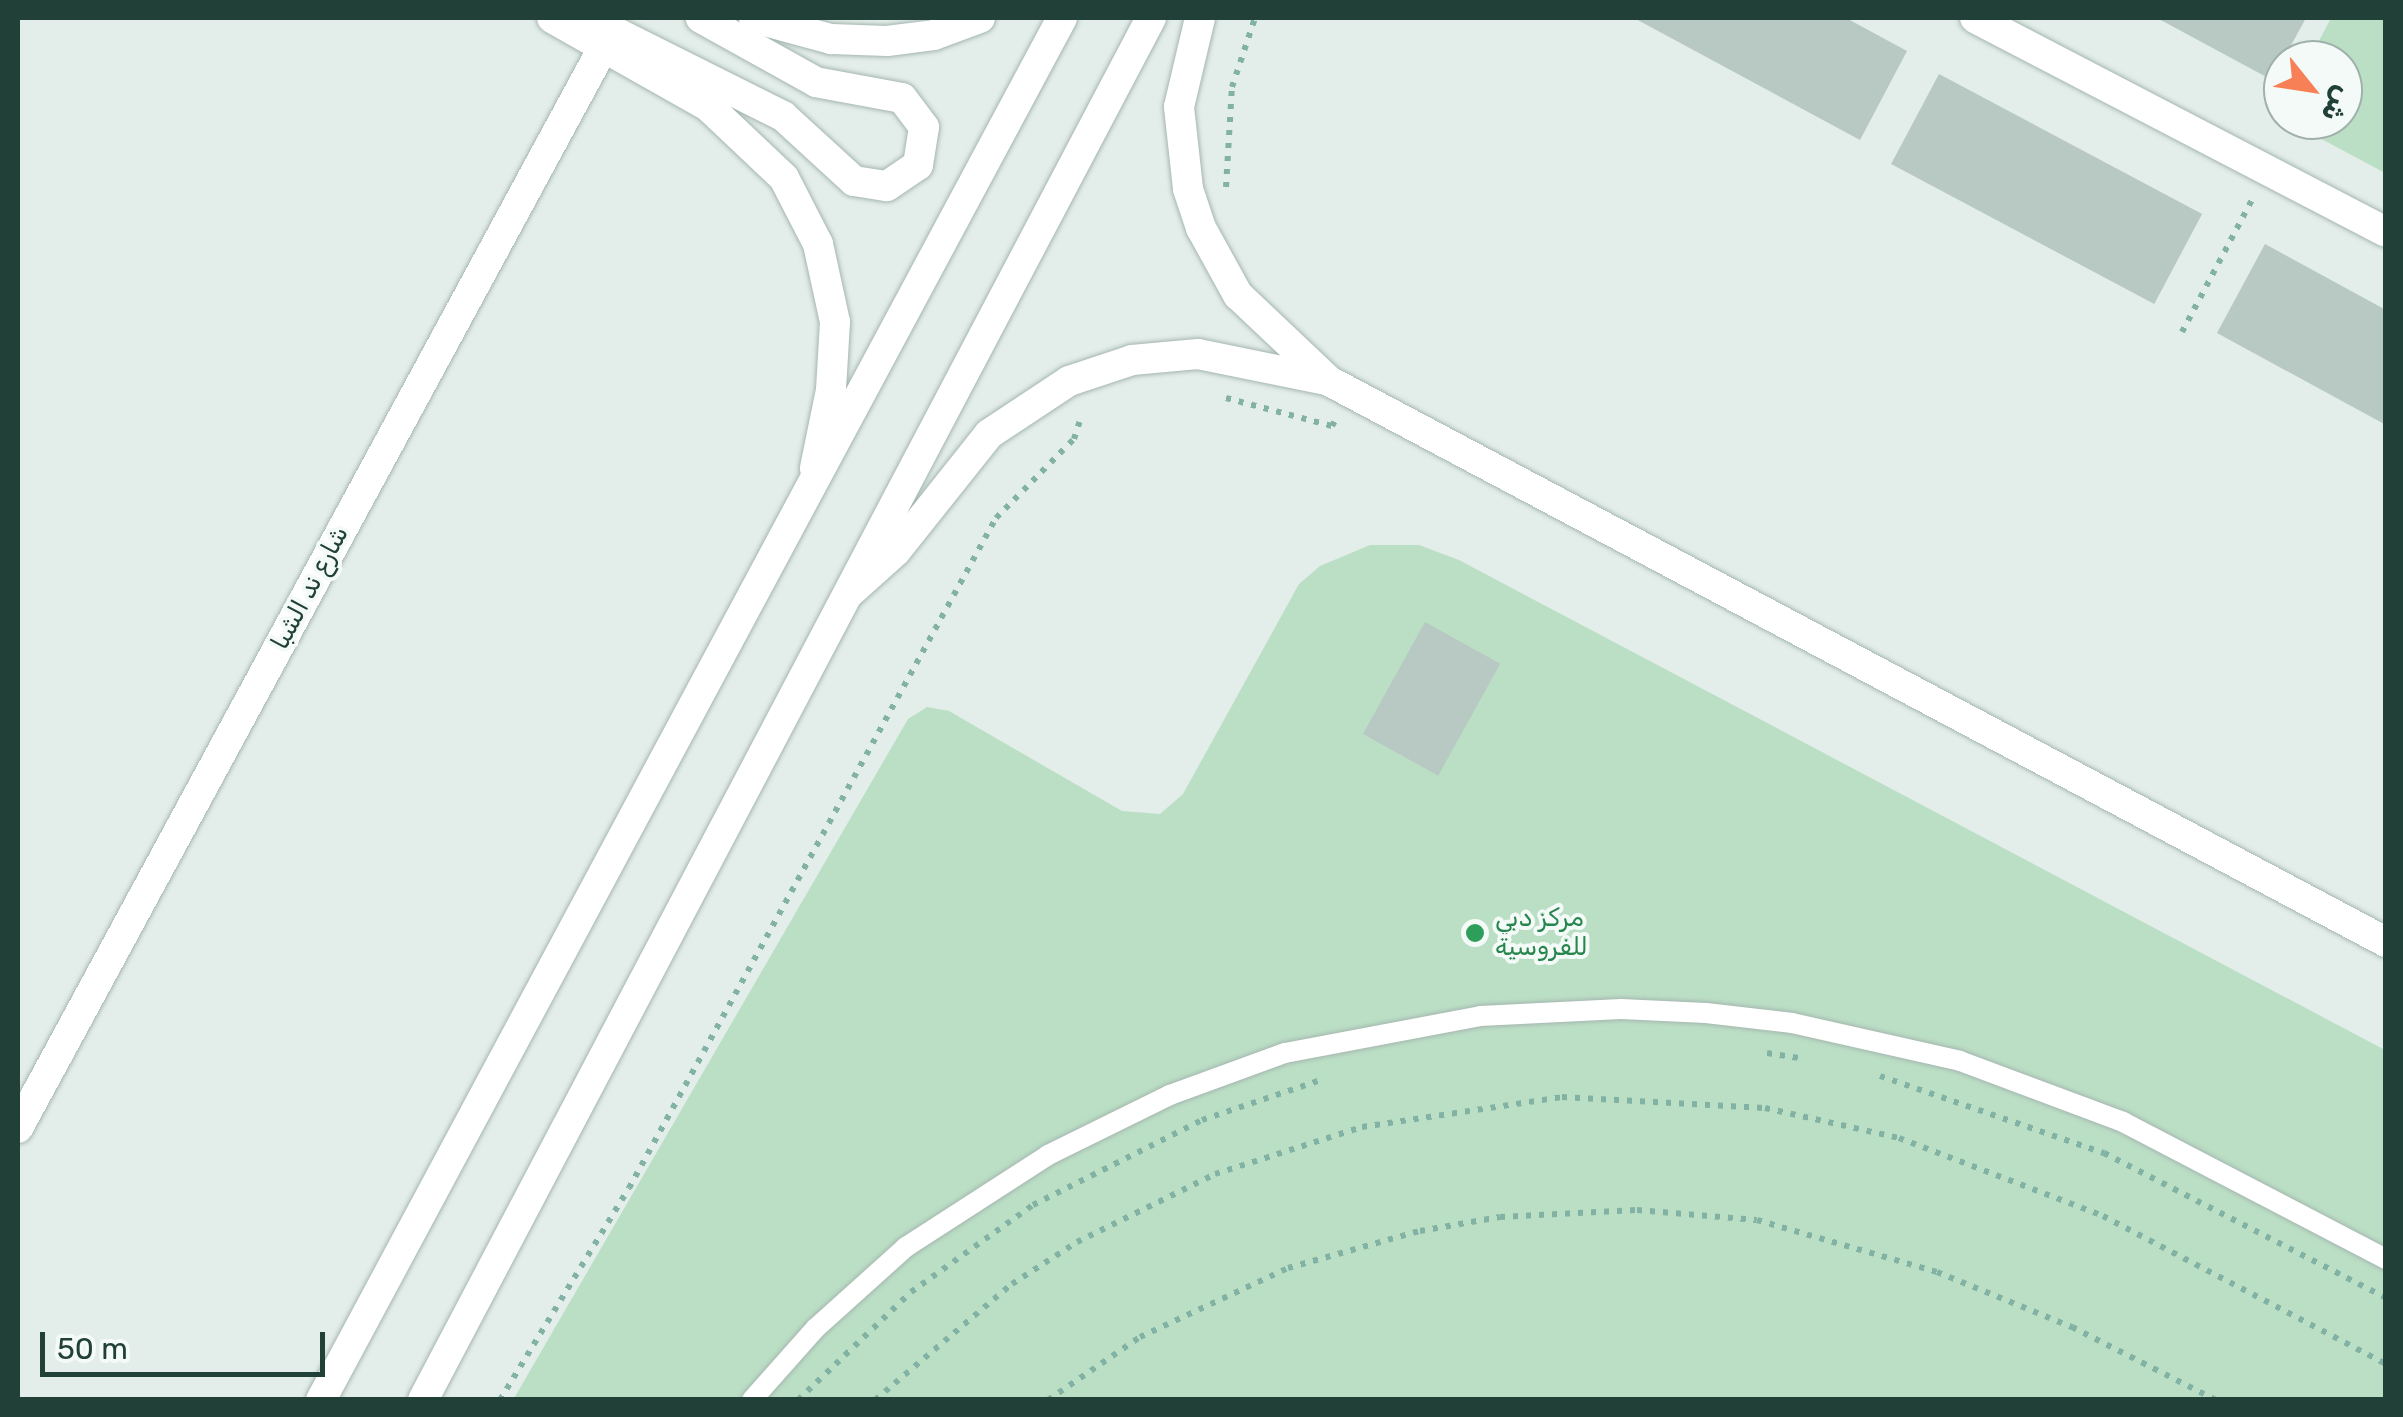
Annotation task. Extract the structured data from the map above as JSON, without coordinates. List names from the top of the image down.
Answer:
{
  "streets": {
    "street": ["شارع ند الشبا"]
  },
  "places": ["مركز دبي للفروسية"],
  "scale_bar": "50 m",
  "north": "bottom right"
}
